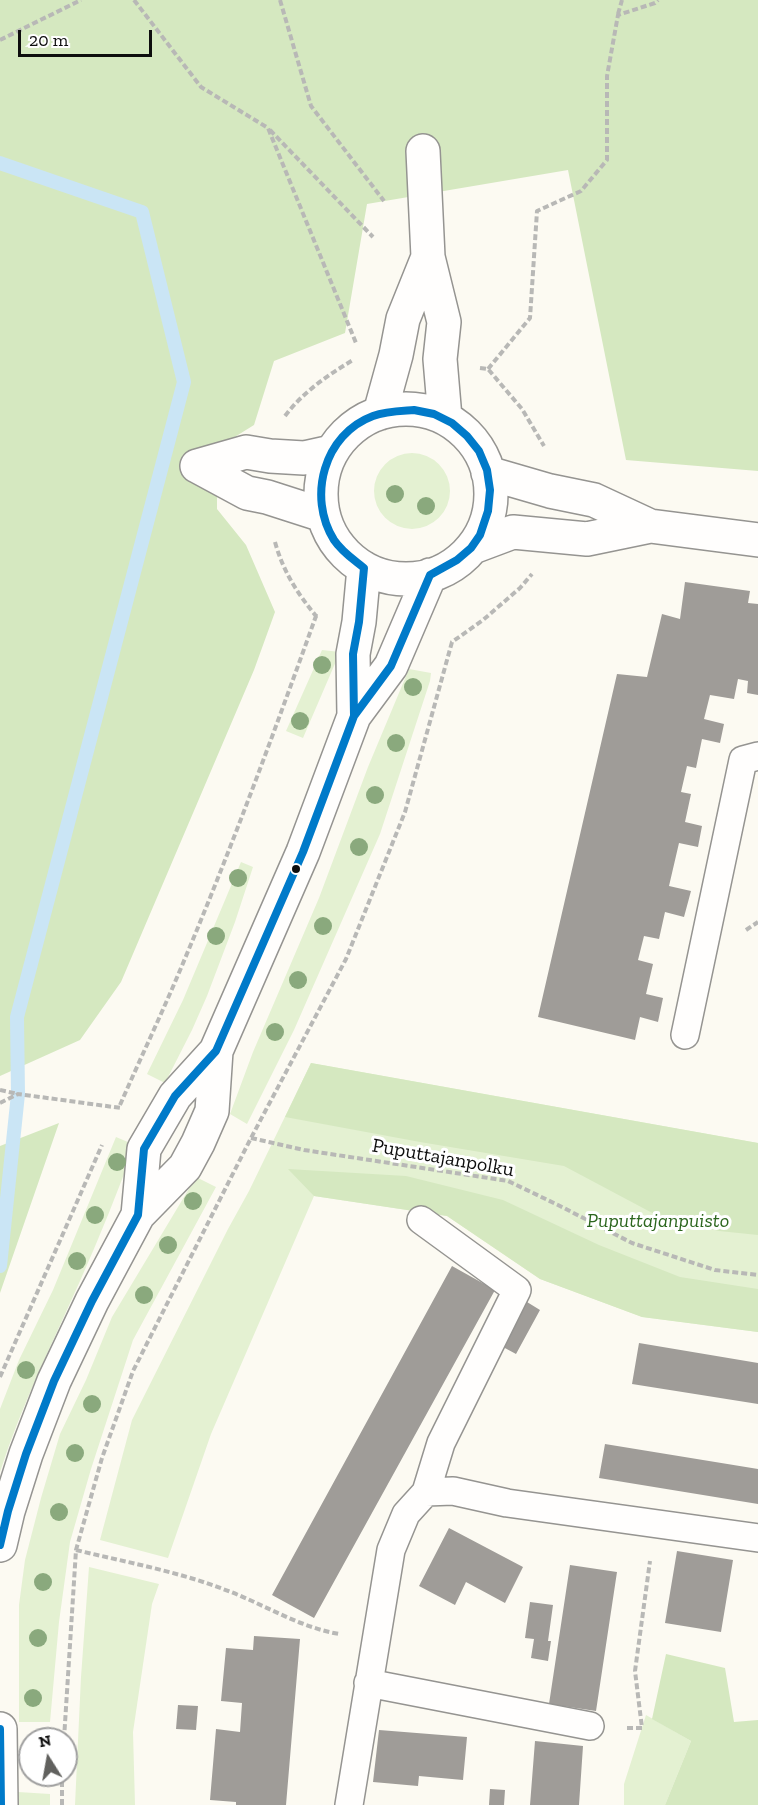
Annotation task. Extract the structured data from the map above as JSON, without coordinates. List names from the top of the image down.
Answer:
{
  "streets": {
    "path": ["Puputtajanpolku"]
  },
  "parks": ["Puputtajanpuisto"],
  "scale_bar": "20 m",
  "north": "top"
}
